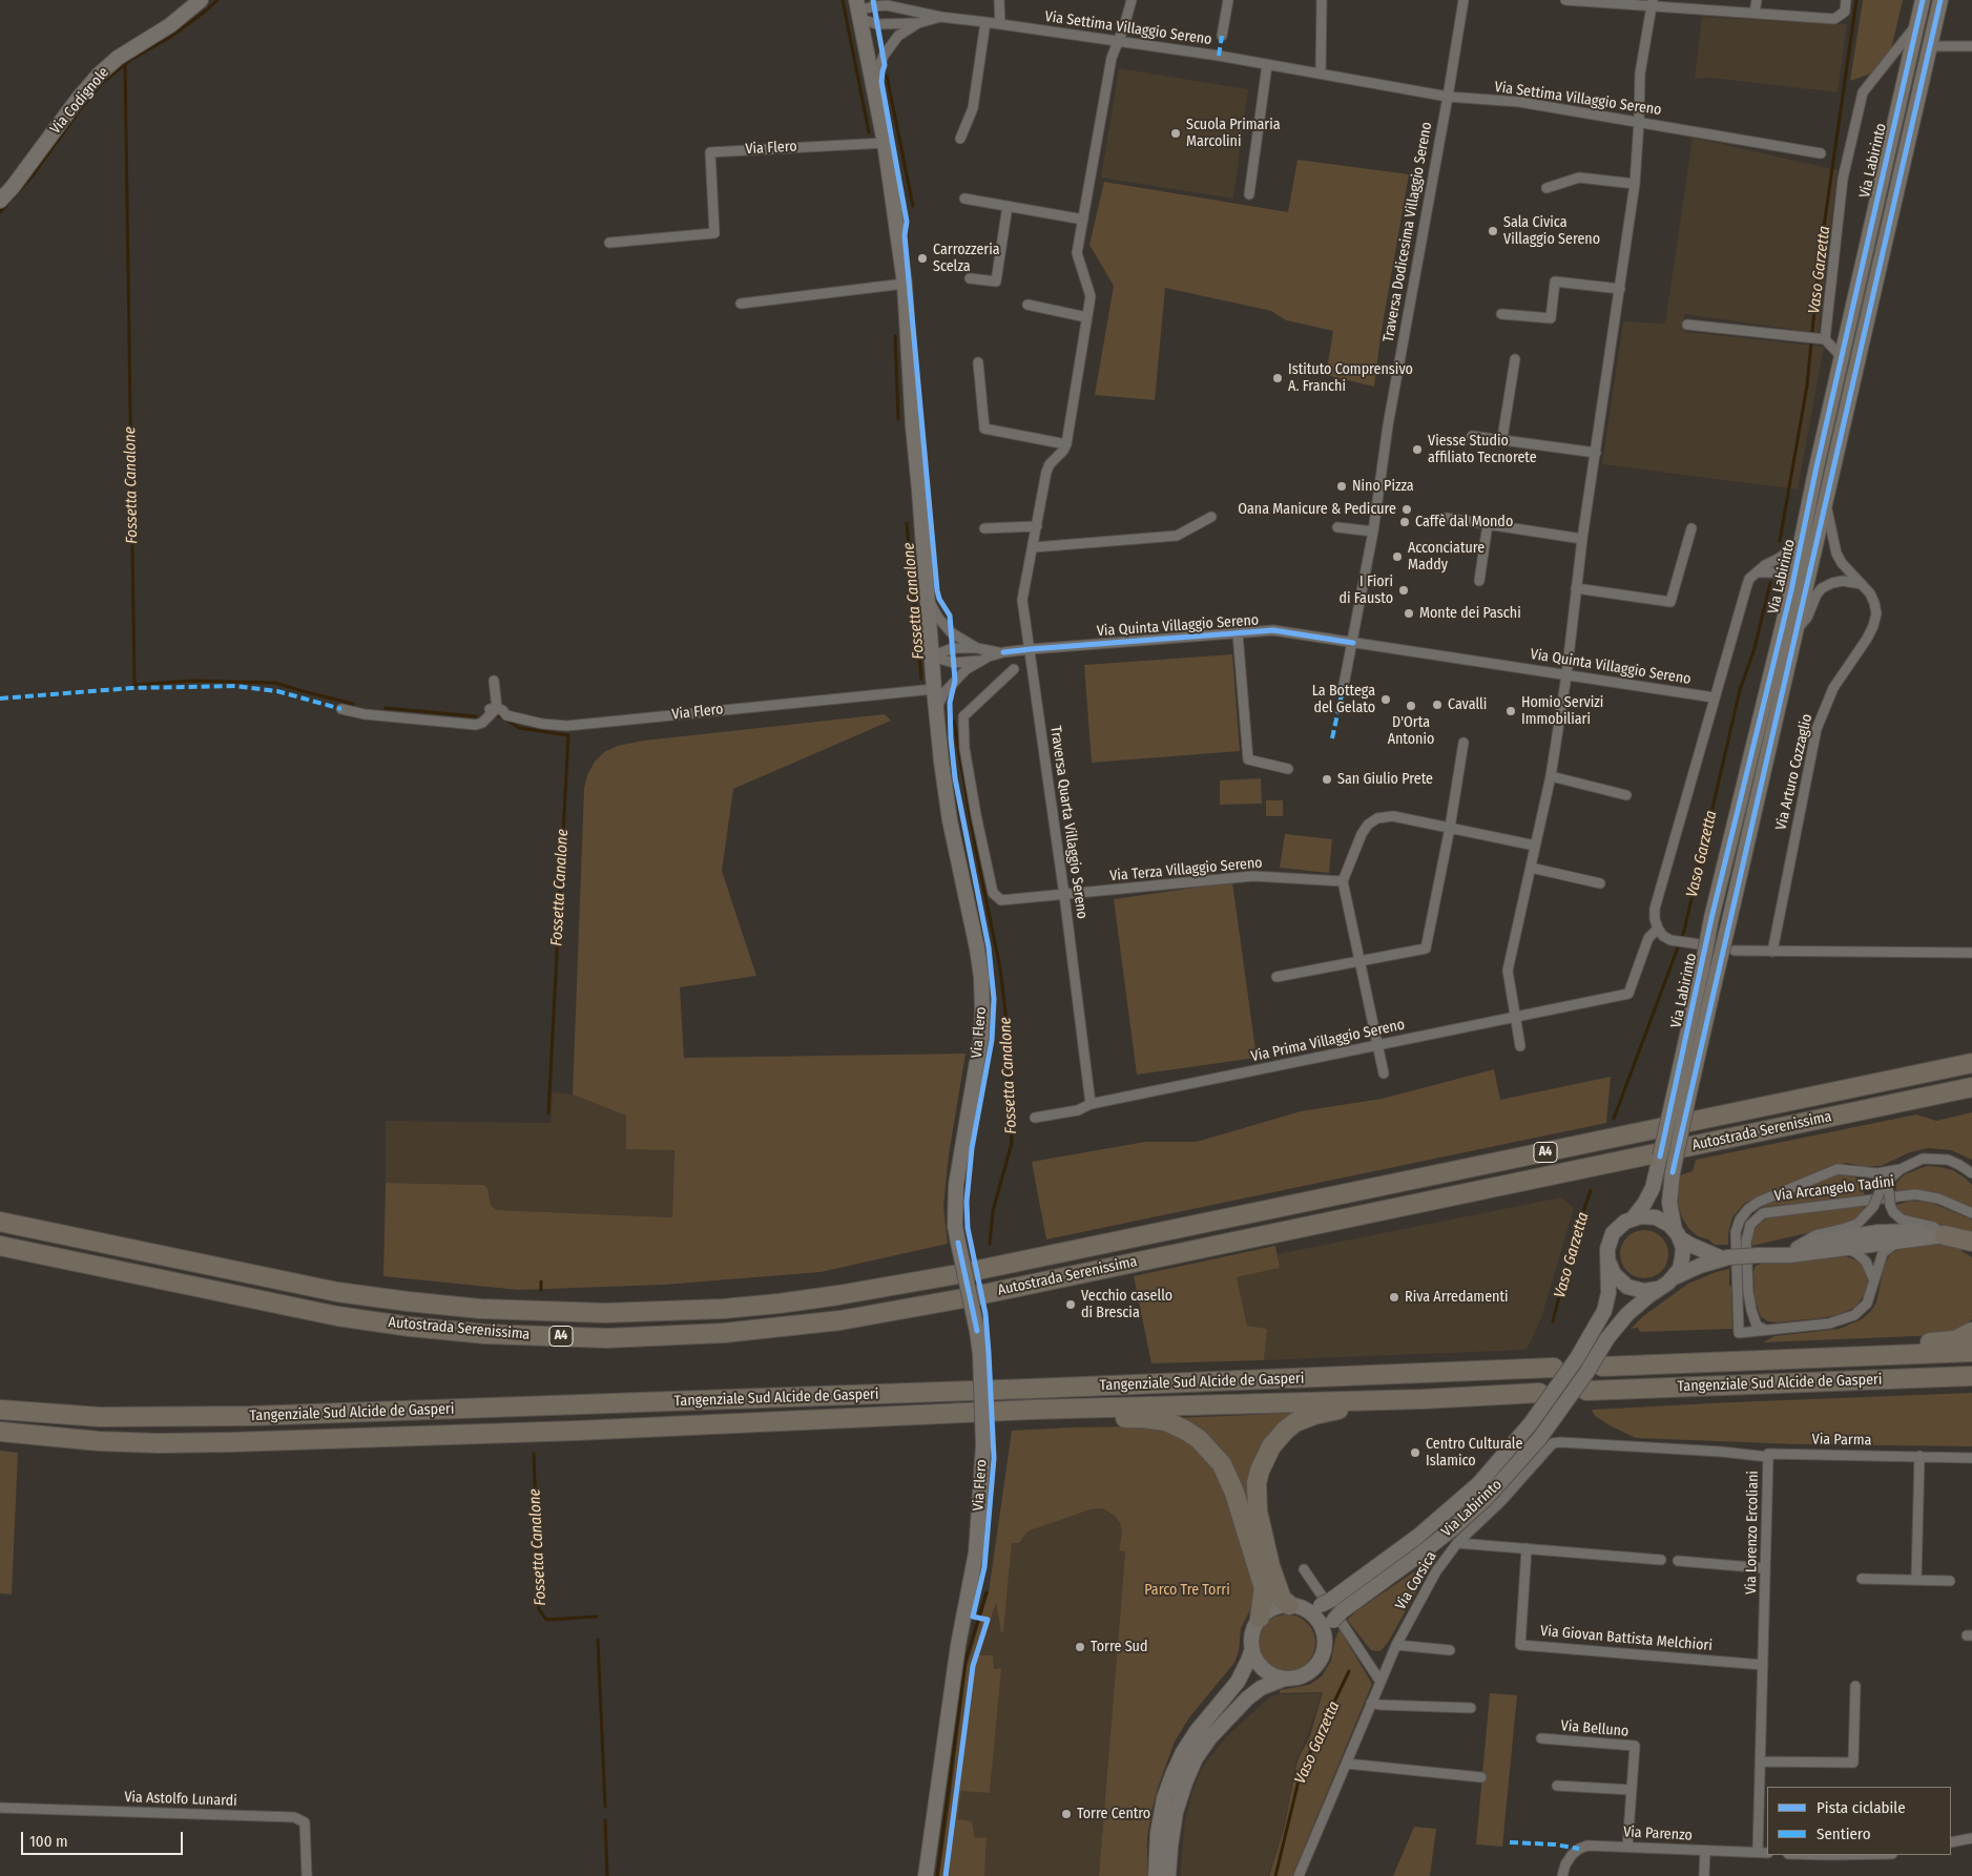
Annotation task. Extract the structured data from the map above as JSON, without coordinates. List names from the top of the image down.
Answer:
{
  "streets": {
    "highway": ["Autostrada Serenissima", "A4", "Tangenziale Sud Alcide de Gasperi"],
    "street": [
      "Via Settima Villaggio Sereno",
      "Via Codignole",
      "Via Flero",
      "Via Labirinto",
      "Traversa Dodicesima Villaggio Sereno",
      "Via Quinta Villaggio Sereno",
      "Via Arturo Cozzaglio",
      "Traversa Quarta Villaggio Sereno",
      "Via Terza Villaggio Sereno",
      "Via Prima Villaggio Sereno",
      "Via Arcangelo Tadini",
      "Via Parma",
      "Via Lorenzo Ercoliani",
      "Via Corsica",
      "Via Giovan Battista Melchiori",
      "Via Belluno",
      "Via Astolfo Lunardi",
      "Via Parenzo"
    ]
  },
  "crossings": [
    ["Via Settima Villaggio Sereno", "Via Flero"],
    ["Via Settima Villaggio Sereno", "Traversa Dodicesima Villaggio Sereno"],
    ["Via Settima Villaggio Sereno", "Traversa Quarta Villaggio Sereno"],
    ["Via Flero", "Via Quinta Villaggio Sereno"],
    ["Via Labirinto", "Via Quinta Villaggio Sereno"],
    ["Via Labirinto", "Via Prima Villaggio Sereno"],
    ["Traversa Dodicesima Villaggio Sereno", "Via Quinta Villaggio Sereno"],
    ["Via Quinta Villaggio Sereno", "Traversa Quarta Villaggio Sereno"],
    ["Traversa Quarta Villaggio Sereno", "Via Terza Villaggio Sereno"],
    ["Traversa Quarta Villaggio Sereno", "Via Prima Villaggio Sereno"],
    ["Via Parma", "Via Lorenzo Ercoliani"],
    ["Via Lorenzo Ercoliani", "Via Corsica"],
    ["Via Lorenzo Ercoliani", "Via Giovan Battista Melchiori"],
    ["Via Lorenzo Ercoliani", "Via Parenzo"],
    ["Via Belluno", "Via Parenzo"]
  ],
  "water": ["Vaso Garzetta", "Fossetta Canalone"],
  "parks": ["Parco Tre Torri"],
  "places": [
    "Scuola Primaria Marcolini",
    "Sala Civica Villaggio Sereno",
    "Carrozzeria Scelza",
    "Istituto Comprensivo A. Franchi",
    "Viesse Studio affiliato Tecnorete",
    "Nino Pizza",
    "Oana Manicure & Pedicure",
    "Caffè dal Mondo",
    "Acconciature Maddy",
    "I Fiori di Fausto",
    "Monte dei Paschi",
    "La Bottega del Gelato",
    "Cavalli",
    "D'Orta Antonio",
    "Homio Servizi Immobiliari",
    "San Giulio Prete",
    "Riva Arredamenti",
    "Vecchio casello di Brescia",
    "Centro Culturale Islamico",
    "Torre Sud",
    "Torre Centro"
  ],
  "legend": ["Pista ciclabile", "Sentiero"],
  "scale_bar": "100 m"
}
